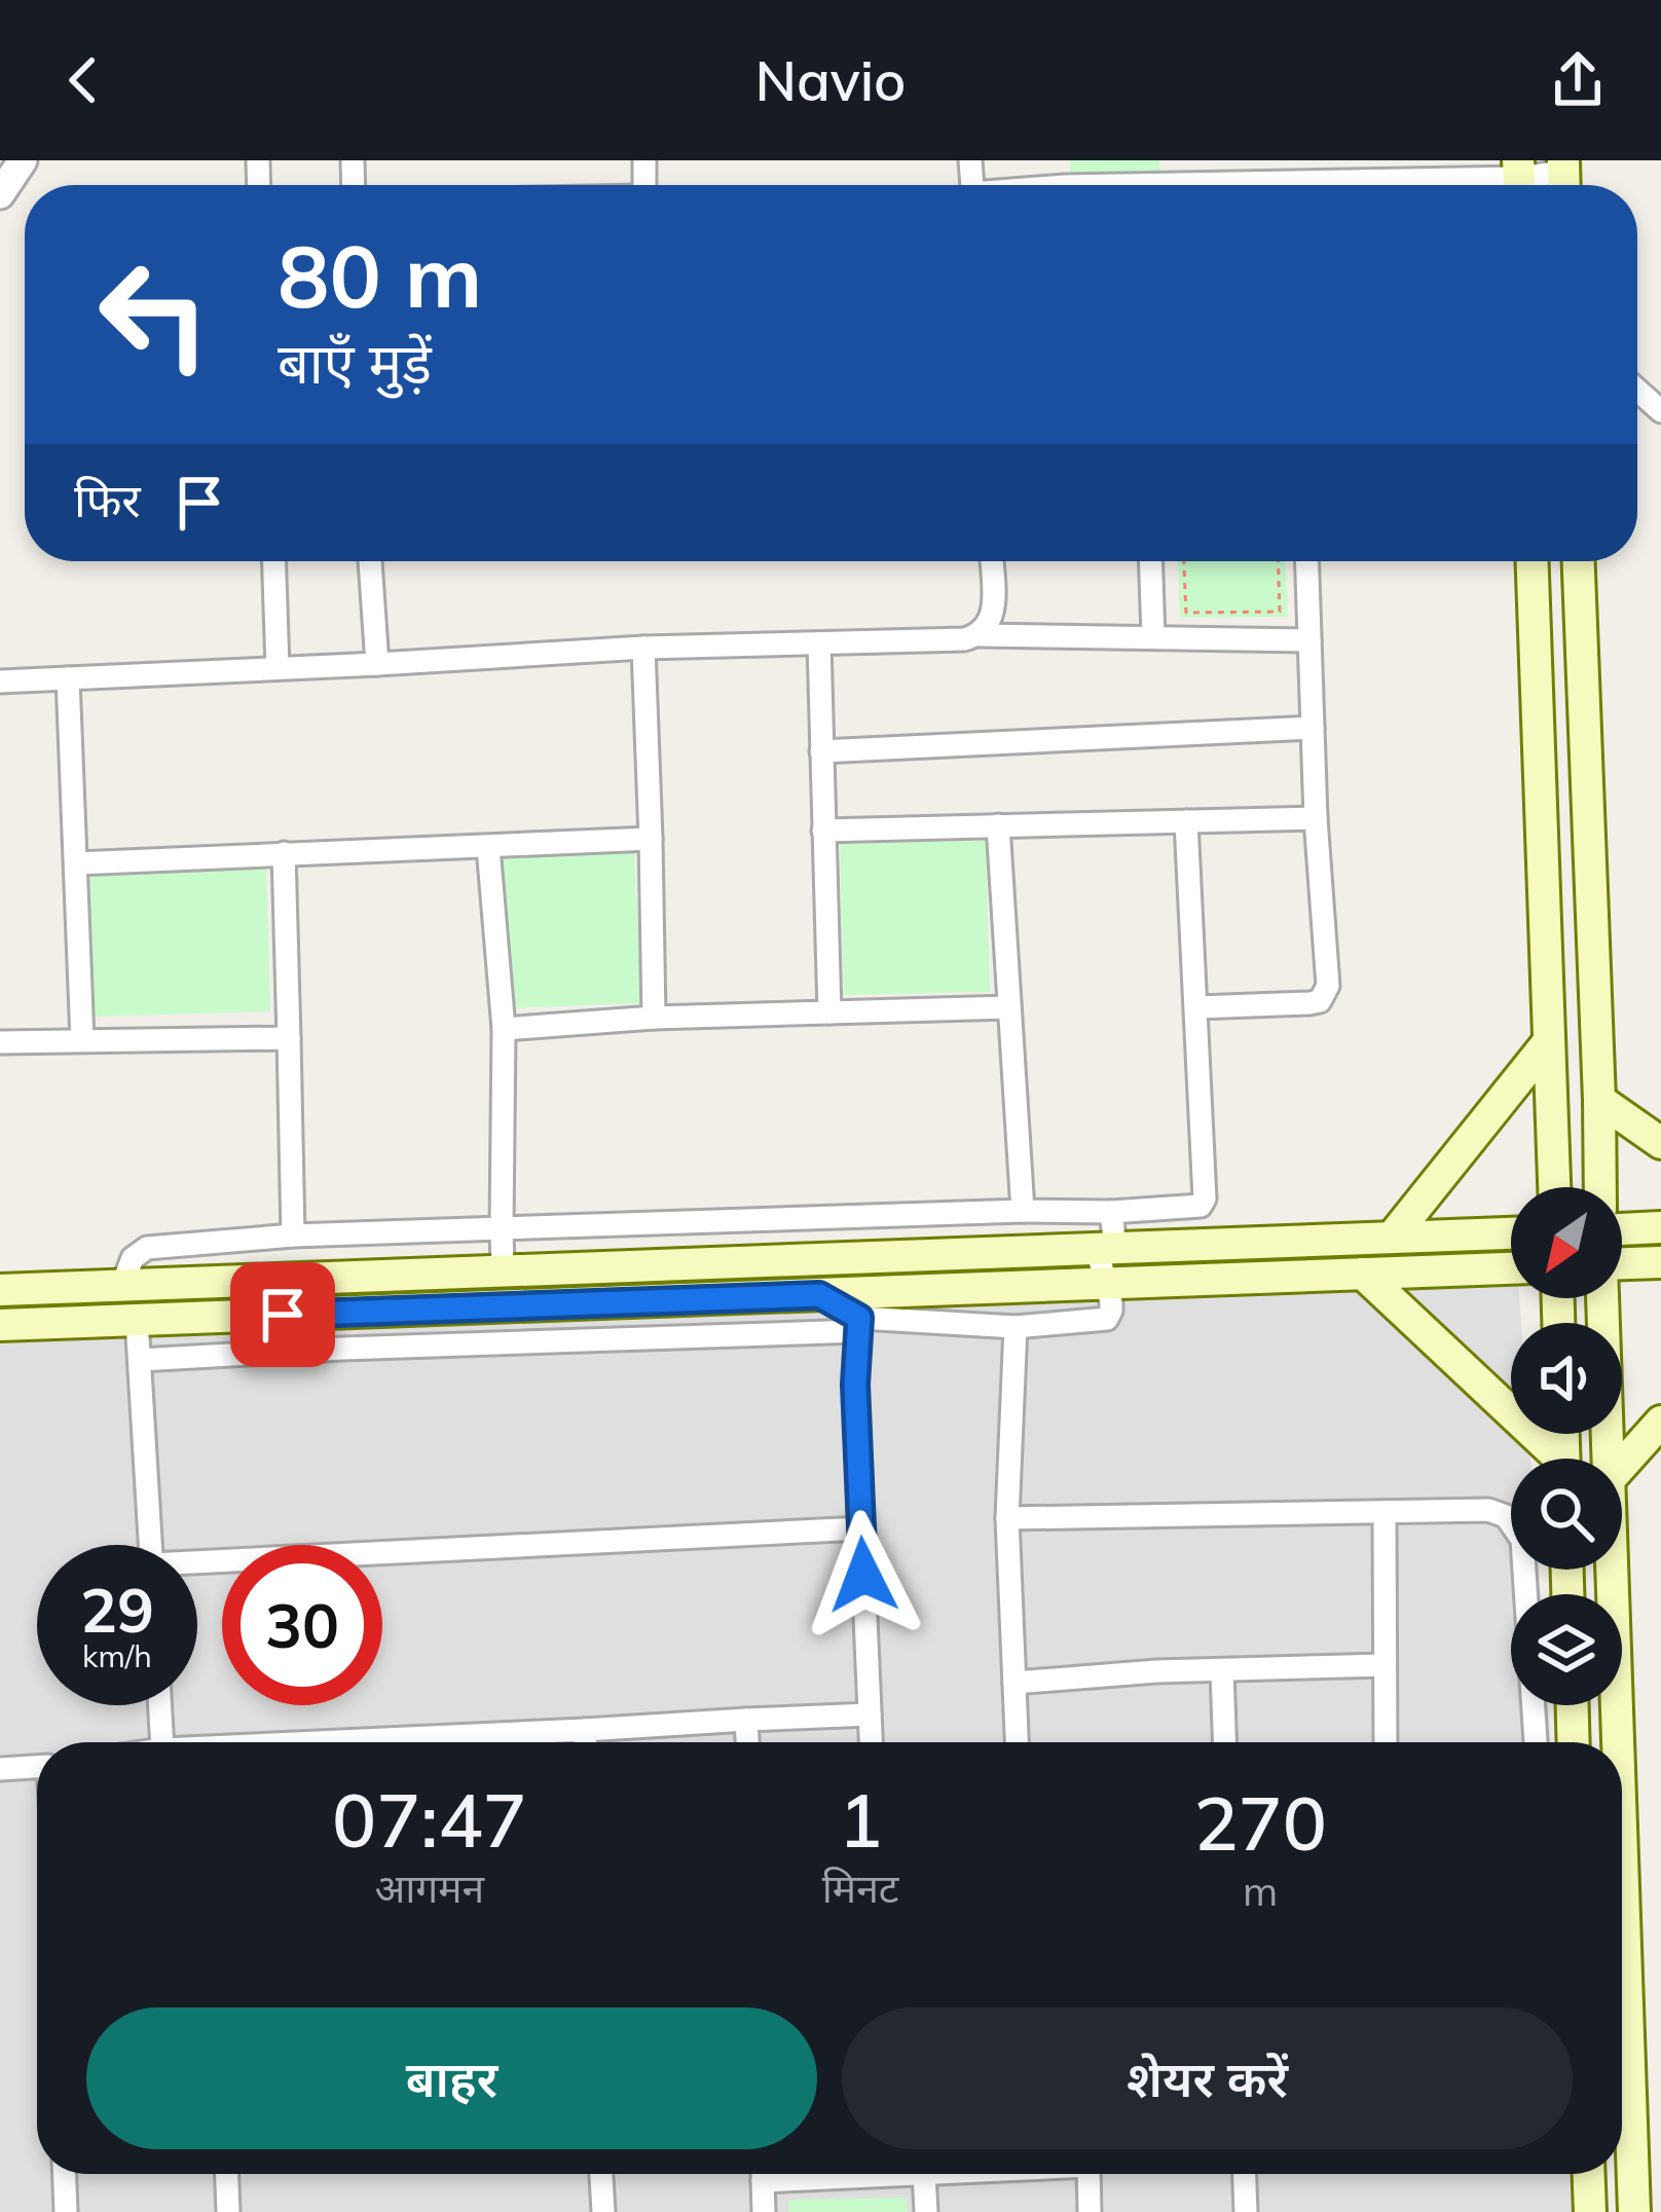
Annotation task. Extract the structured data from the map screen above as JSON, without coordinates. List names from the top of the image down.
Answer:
{
  "north": "bottom left",
  "page": {
    "header": "Navio",
    "turn": ["80 m", "बाएँ मुड़ें"],
    "then": "फिर",
    "speed": "29 km/h",
    "limit": "30",
    "eta": [
      "07:47",
      "आगमन",
      "1",
      "मिनट",
      "270",
      "m"
    ],
    "buttons": ["बाहर", "शेयर करें"]
  }
}
